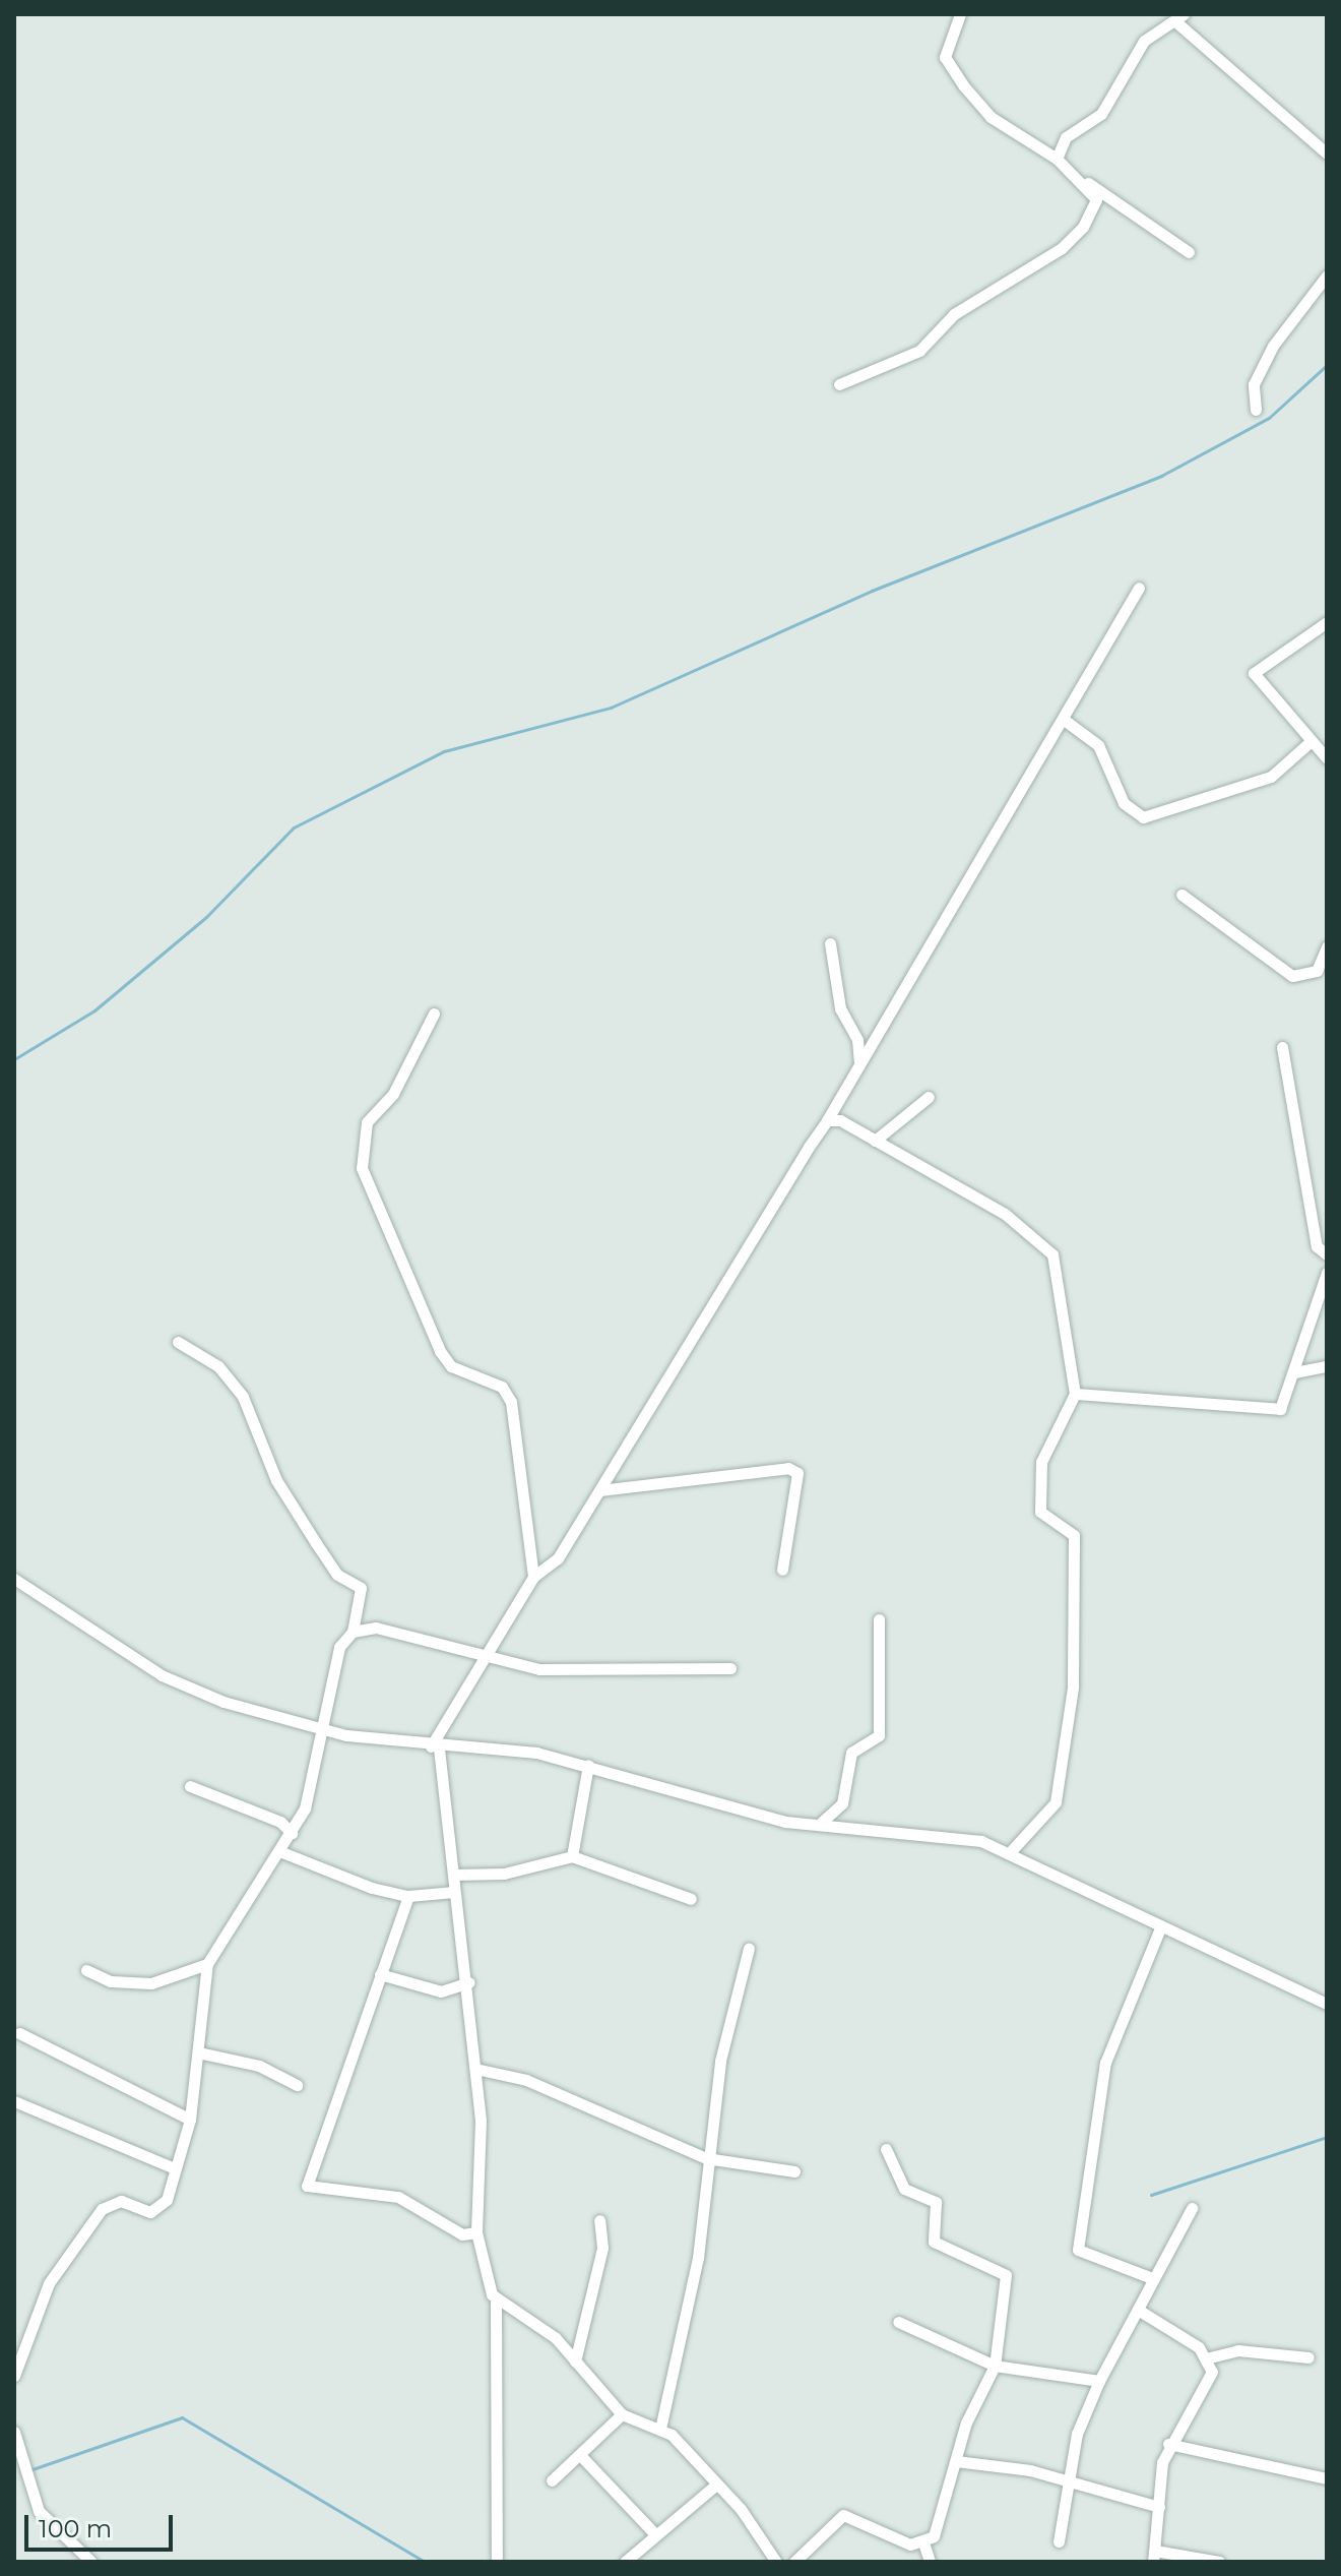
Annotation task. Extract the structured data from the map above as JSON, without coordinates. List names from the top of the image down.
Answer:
{
  "scale_bar": "100 m"
}
